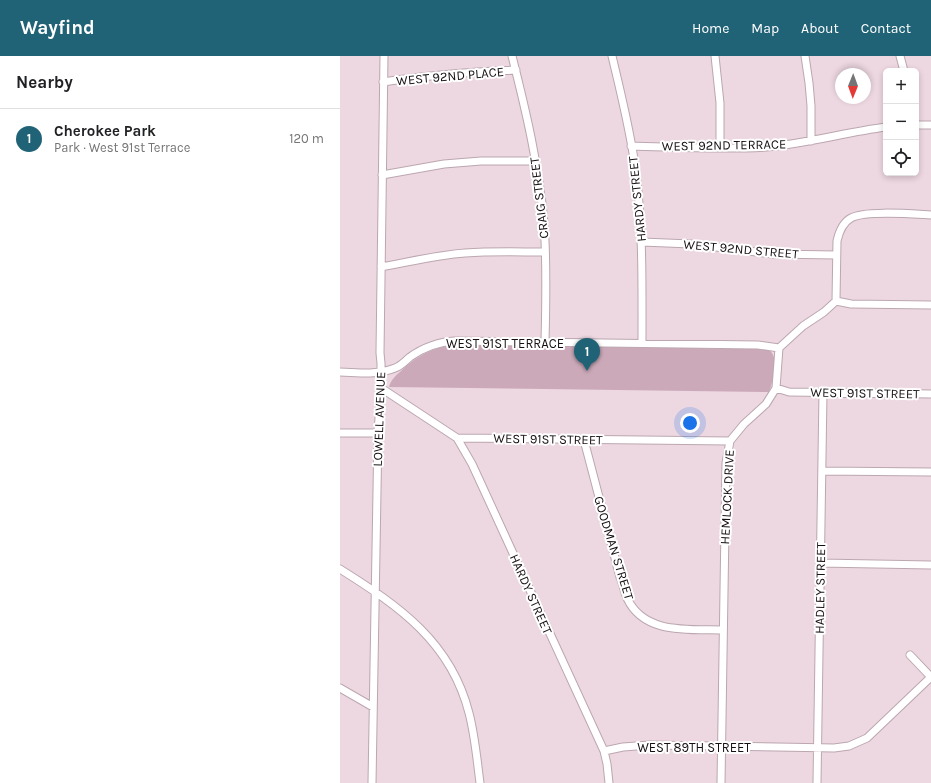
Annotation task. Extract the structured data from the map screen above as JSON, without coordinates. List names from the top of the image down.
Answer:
{
  "streets": {
    "street": [
      "WEST 92ND PLACE",
      "WEST 92ND TERRACE",
      "CRAIG STREET",
      "HARDY STREET",
      "WEST 92ND STREET",
      "WEST 91ST TERRACE",
      "WEST 91ST STREET",
      "LOWELL AVENUE",
      "HEMLOCK DRIVE",
      "GOODMAN STREET",
      "HADLEY STREET",
      "WEST 89TH STREET"
    ]
  },
  "crossings": [
    ["WEST 92ND PLACE", "CRAIG STREET"],
    ["WEST 92ND PLACE", "LOWELL AVENUE"],
    ["WEST 92ND TERRACE", "HARDY STREET"],
    ["CRAIG STREET", "WEST 91ST TERRACE"],
    ["HARDY STREET", "WEST 92ND STREET"],
    ["HARDY STREET", "WEST 91ST TERRACE"],
    ["HARDY STREET", "WEST 91ST STREET"],
    ["HARDY STREET", "WEST 89TH STREET"],
    ["WEST 91ST TERRACE", "LOWELL AVENUE"],
    ["WEST 91ST TERRACE", "HEMLOCK DRIVE"],
    ["WEST 91ST STREET", "HEMLOCK DRIVE"],
    ["WEST 91ST STREET", "GOODMAN STREET"],
    ["WEST 91ST STREET", "HADLEY STREET"],
    ["HEMLOCK DRIVE", "GOODMAN STREET"],
    ["HEMLOCK DRIVE", "WEST 89TH STREET"],
    ["HADLEY STREET", "WEST 89TH STREET"]
  ],
  "north": "bottom",
  "page": {
    "header": "Wayfind",
    "nav": [
      "Home",
      "Map",
      "About",
      "Contact"
    ],
    "heading": "Nearby",
    "map_buttons": ["+", "−"],
    "list": [
      {
        "mark": "1",
        "name": "Cherokee Park",
        "note": "Park · West 91st Terrace",
        "value": "120 m"
      }
    ],
    "pins": "1"
  }
}
